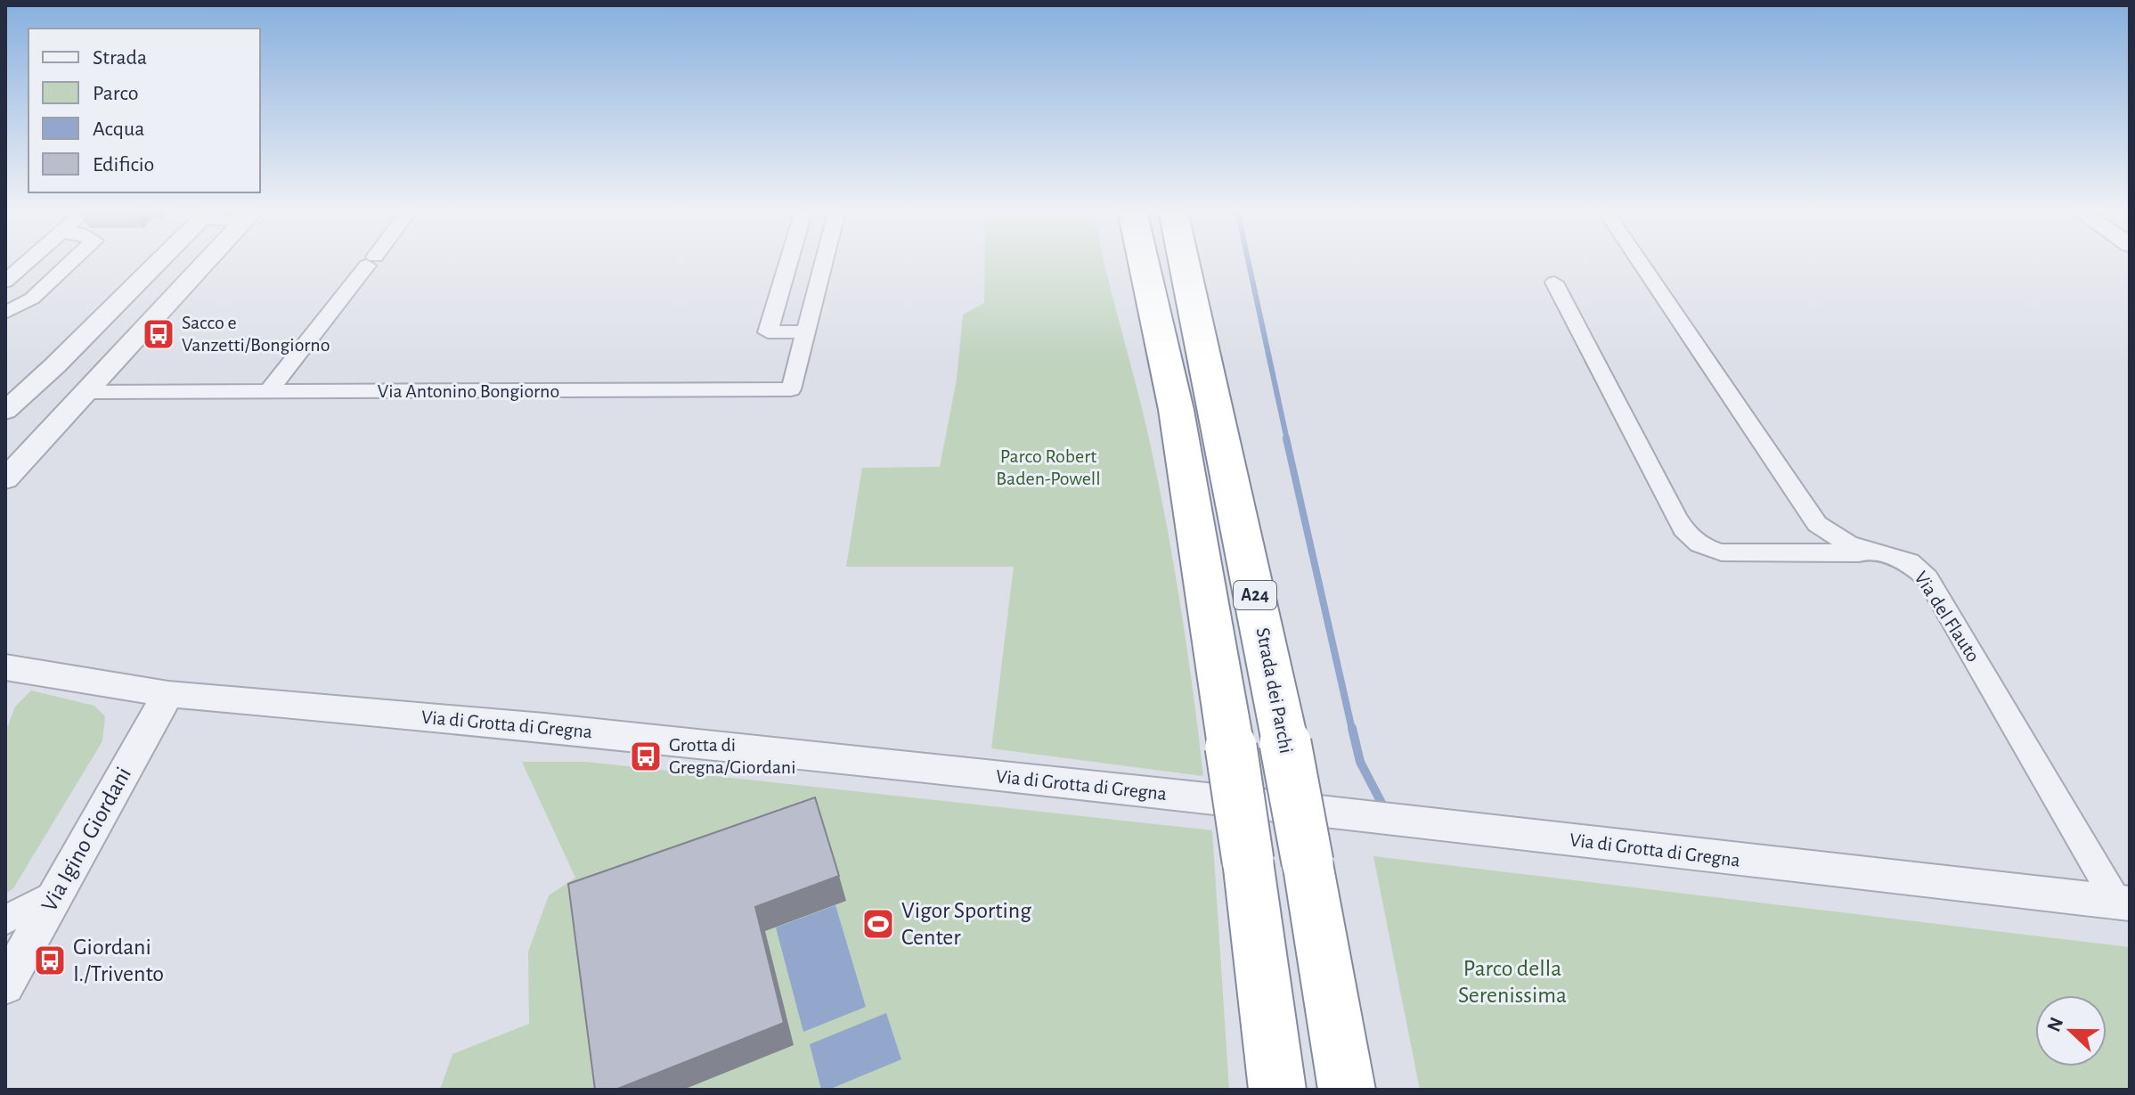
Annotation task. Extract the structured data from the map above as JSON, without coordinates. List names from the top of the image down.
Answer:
{
  "streets": {
    "highway": ["A24", "Strada dei Parchi"],
    "street": [
      "Via Antonino Bongiorno",
      "Via del Flauto",
      "Via di Grotta di Gregna",
      "Via Igino Giordani"
    ]
  },
  "crossings": [
    ["Via del Flauto", "Via di Grotta di Gregna"],
    ["Via di Grotta di Gregna", "Via Igino Giordani"]
  ],
  "parks": ["Parco Robert Baden-Powell", "Parco della Serenissima"],
  "places": {
    "bus stop": ["Sacco e Vanzetti/Bongiorno", "Grotta di Gregna/Giordani", "Giordani I./Trivento"],
    "sports": ["Vigor Sporting Center"]
  },
  "legend": [
    "Strada",
    "Parco",
    "Acqua",
    "Edificio"
  ],
  "north": "left"
}
